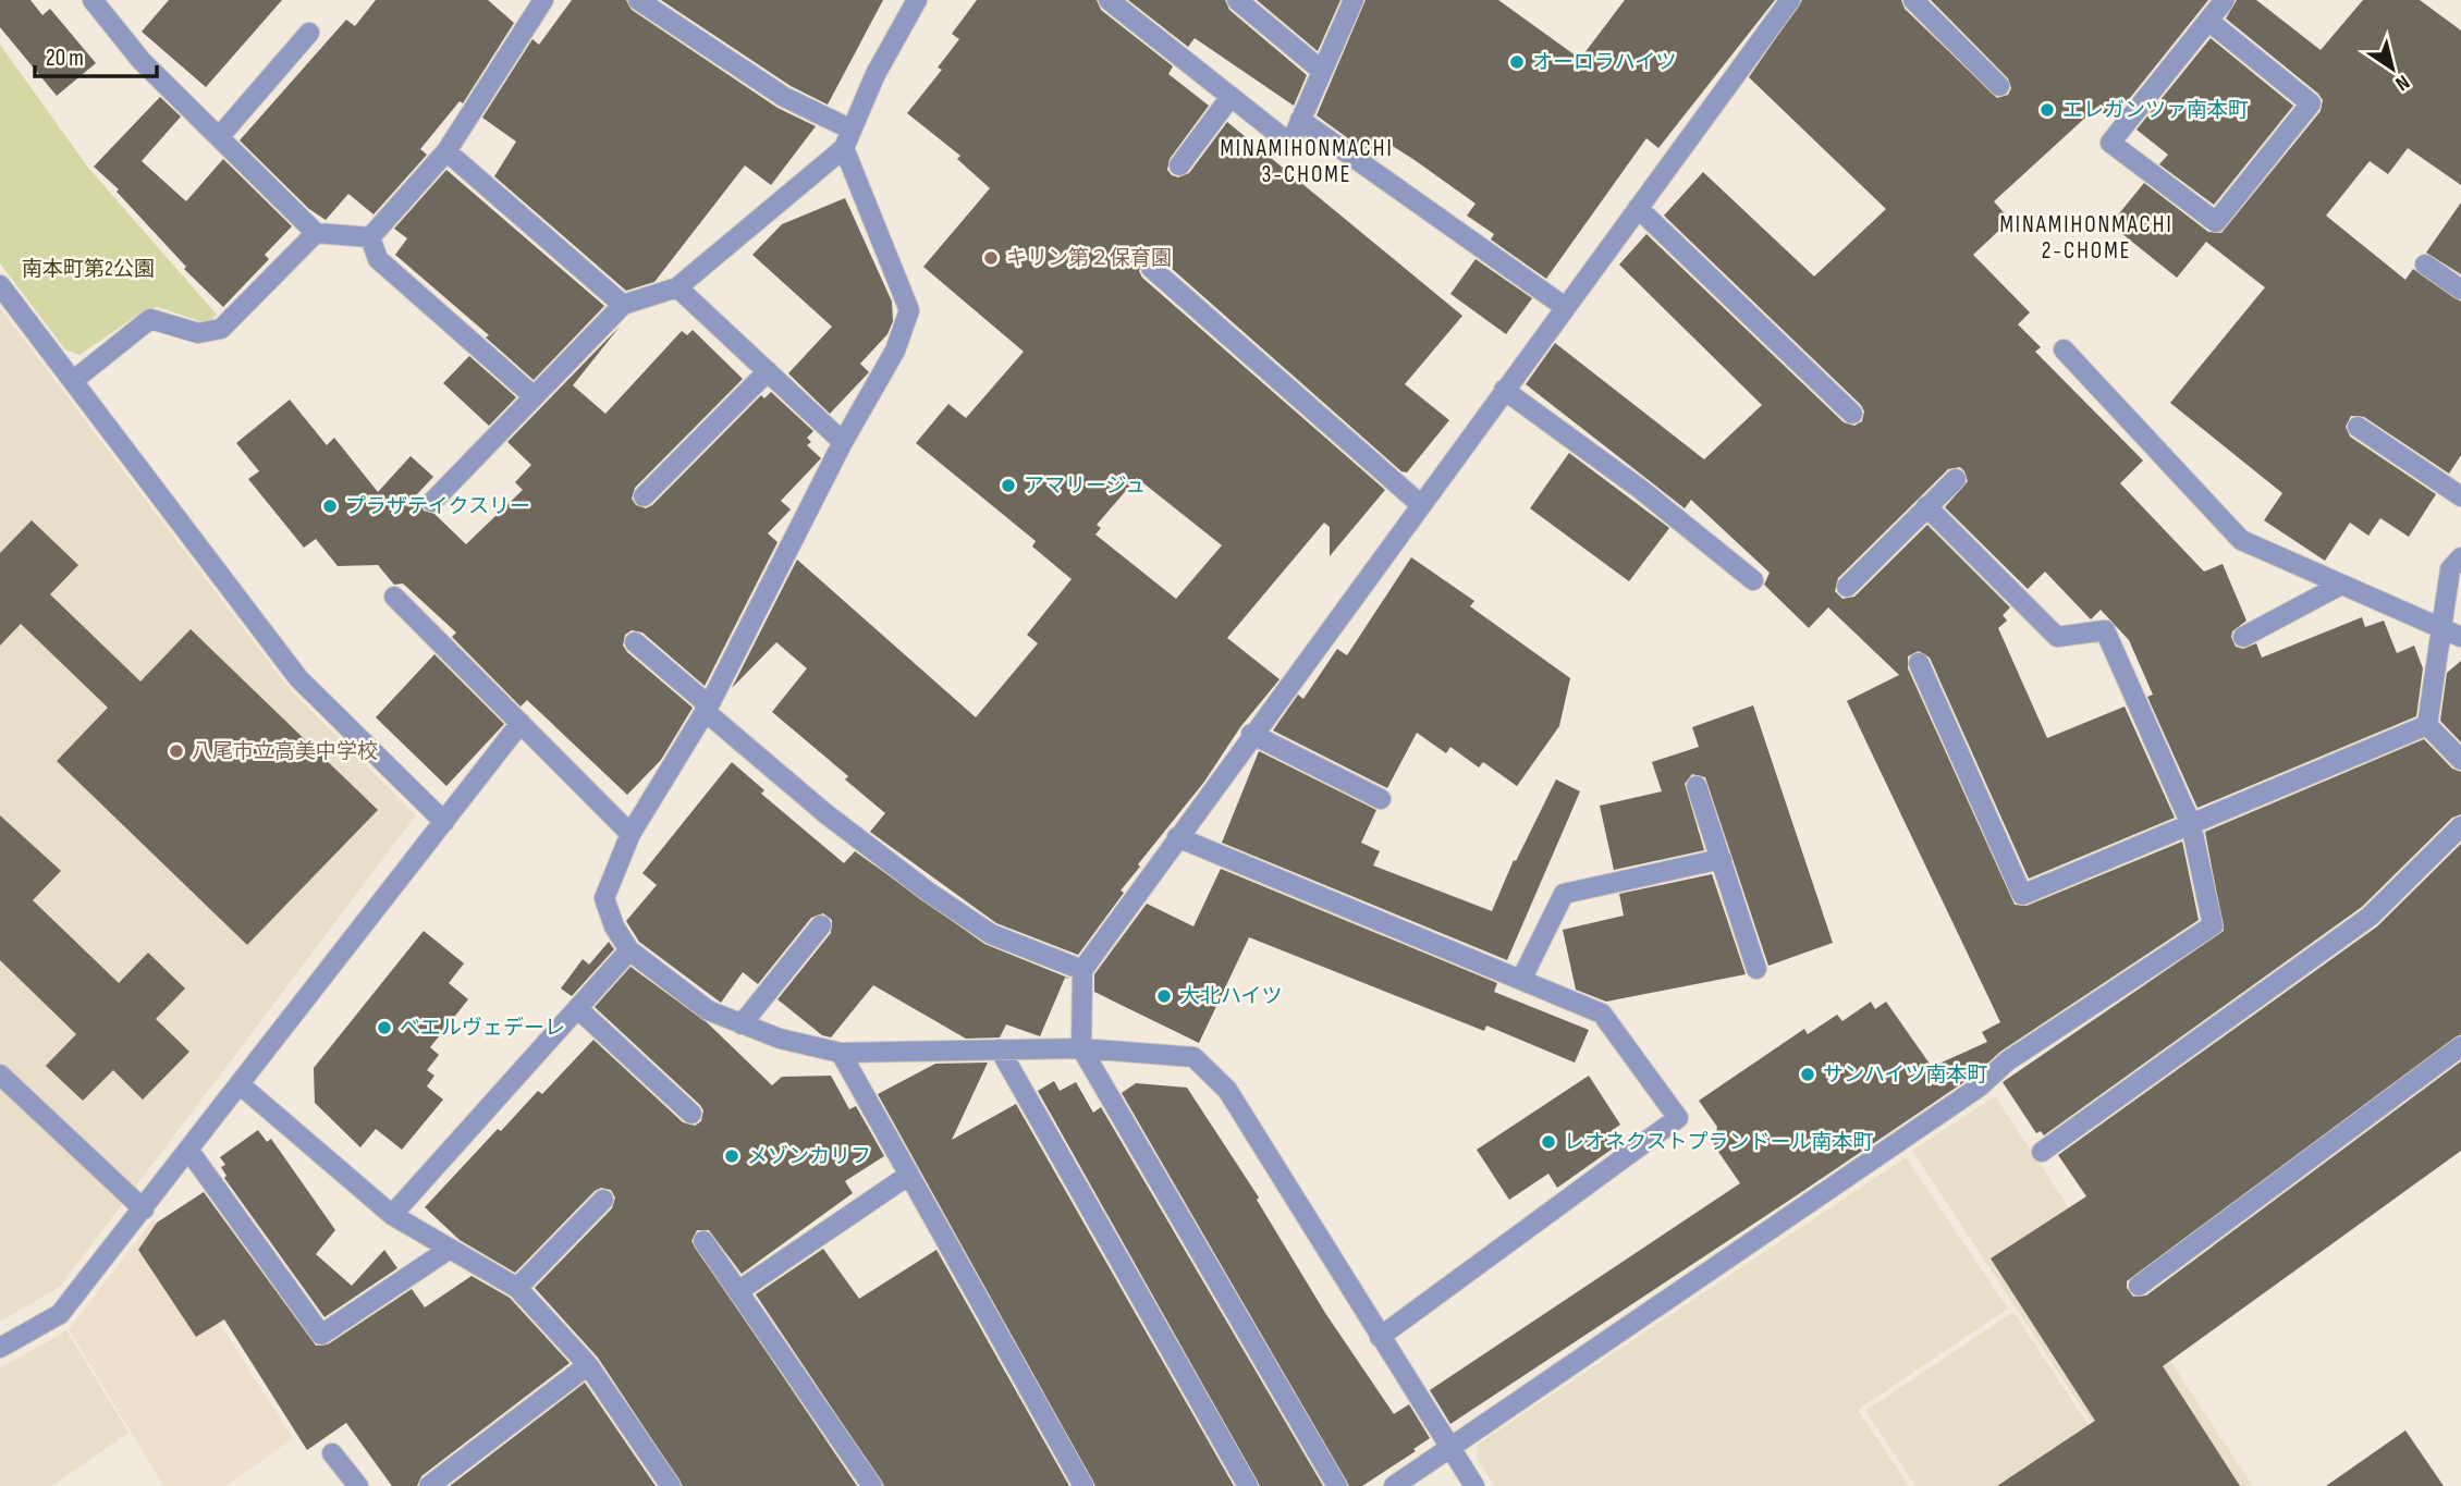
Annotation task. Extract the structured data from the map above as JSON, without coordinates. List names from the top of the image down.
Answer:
{
  "districts": ["MINAMIHONMACHI 3-CHOME", "MINAMIHONMACHI 2-CHOME"],
  "parks": ["南本町第2公園"],
  "places": [
    "オーロラハイツ",
    "エレガンツァ南本町",
    "キリン第２保育園",
    "アマリージュ",
    "プラザテイクスリー",
    "八尾市立高美中学校",
    "大北ハイツ",
    "ベエルヴェデーレ",
    "サンハイツ南本町",
    "レオネクストプランドール南本町",
    "メゾンカリフ"
  ],
  "scale_bar": "20 m",
  "north": "bottom right"
}
